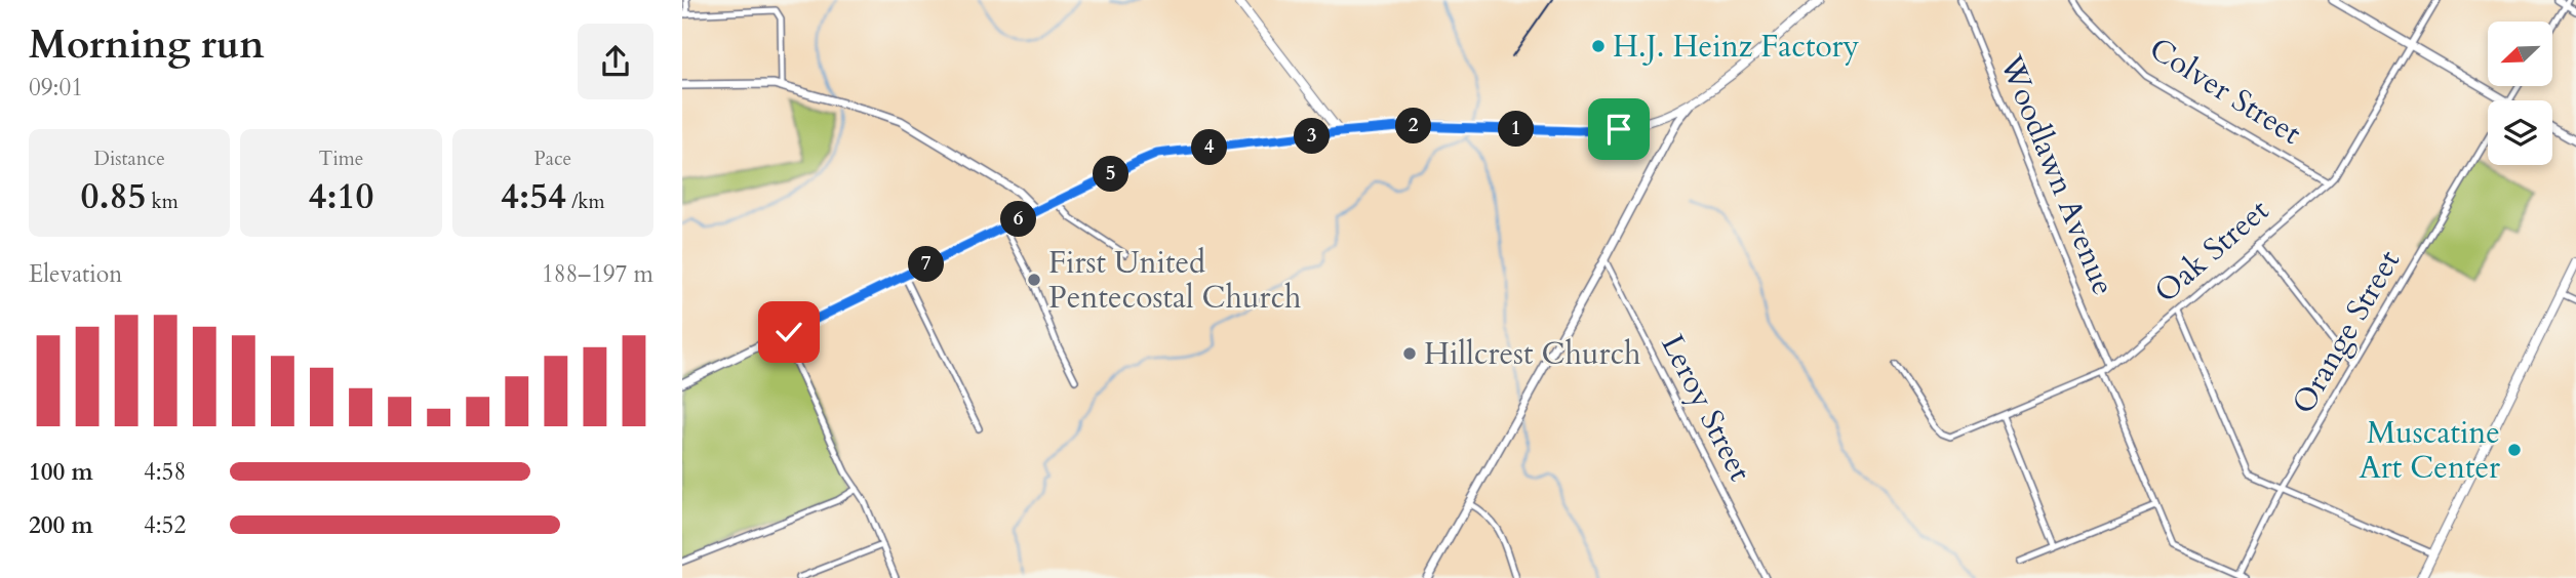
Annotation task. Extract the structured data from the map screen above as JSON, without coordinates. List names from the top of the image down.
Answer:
{
  "streets": {
    "street": [
      "Colver Street",
      "Woodlawn Avenue",
      "Oak Street",
      "Orange Street",
      "Leroy Street"
    ]
  },
  "crossings": [
    ["Colver Street", "Oak Street"],
    ["Woodlawn Avenue", "Oak Street"]
  ],
  "places": [
    "H.J. Heinz Factory",
    "First United Pentecostal Church",
    "Hillcrest Church",
    "Muscatine Art Center"
  ],
  "north": "bottom left",
  "page": {
    "heading": ["Morning run", "09:01"],
    "pins": [
      "2",
      "1",
      "3",
      "4",
      "5",
      "6",
      "7"
    ],
    "stats": [
      ["Distance", "0.85 km"],
      ["Time", "4:10"],
      ["Pace", "4:54 /km"]
    ],
    "chart": ["Elevation", "188–197 m"],
    "list": [
      {
        "name": "100 m",
        "note": "4:58"
      },
      {
        "name": "200 m",
        "note": "4:52"
      }
    ]
  }
}
